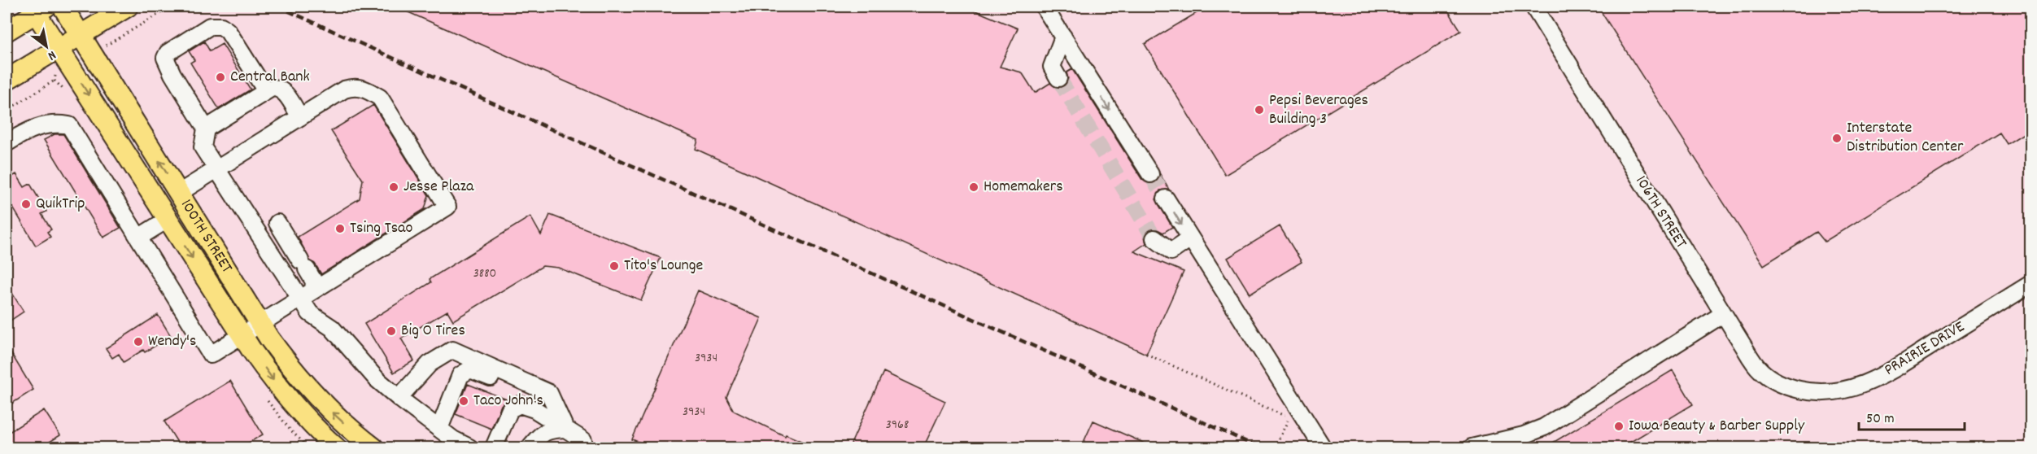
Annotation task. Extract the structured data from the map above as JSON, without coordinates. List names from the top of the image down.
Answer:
{
  "streets": {
    "main road": ["100TH STREET"],
    "street": ["106TH STREET", "PRAIRIE DRIVE"]
  },
  "crossings": [
    ["106TH STREET", "PRAIRIE DRIVE"]
  ],
  "places": [
    "Central Bank",
    "Pepsi Beverages Building 3",
    "Interstate Distribution Center",
    "Jesse Plaza",
    "Homemakers",
    "QuikTrip",
    "Tsing Tsao",
    "Tito's Lounge",
    "Big O Tires",
    "Wendy's",
    "Taco John's",
    "Iowa Beauty & Barber Supply"
  ],
  "house_numbers": [
    "3880",
    "3934",
    "3934",
    "3968"
  ],
  "scale_bar": "50 m",
  "north": "bottom right"
}
